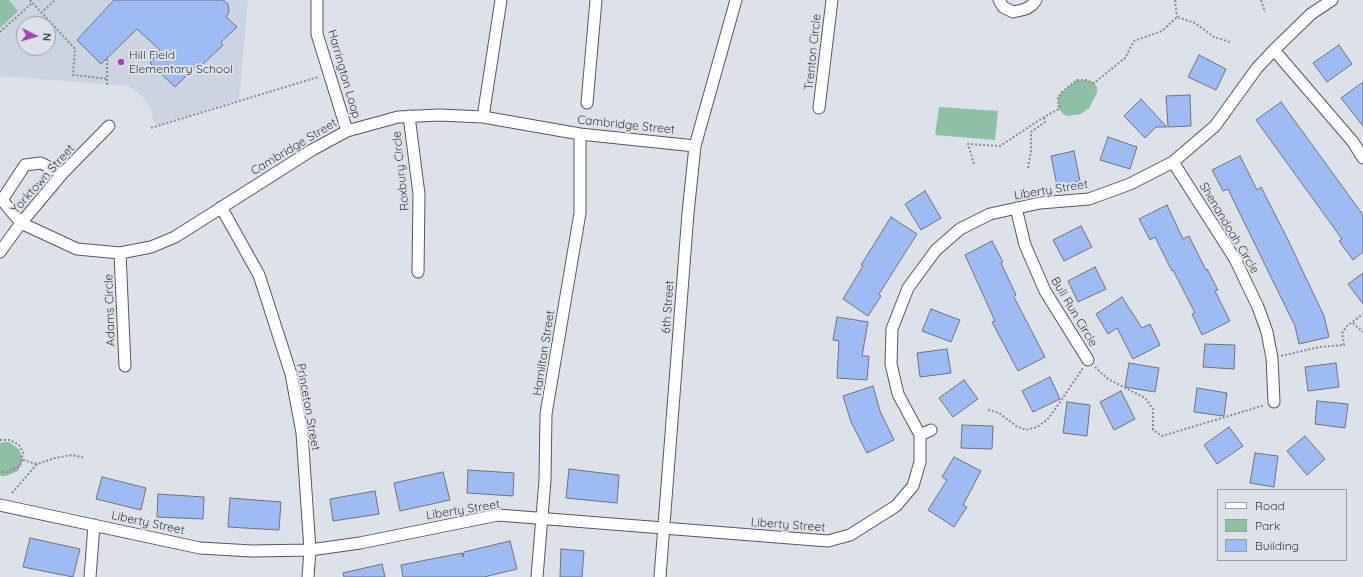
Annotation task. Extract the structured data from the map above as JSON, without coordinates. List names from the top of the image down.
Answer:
{
  "streets": {
    "street": [
      "Trenton Circle",
      "Harrington Loop",
      "Cambridge Street",
      "Roxbury Circle",
      "Yorktown Street",
      "Liberty Street",
      "Shenandoah Circle",
      "6th Street",
      "Adams Circle",
      "Bull Run Circle",
      "Hamilton Street",
      "Princeton Street"
    ]
  },
  "crossings": [
    ["Harrington Loop", "Cambridge Street"],
    ["Cambridge Street", "Roxbury Circle"],
    ["Cambridge Street", "Yorktown Street"],
    ["Cambridge Street", "6th Street"],
    ["Cambridge Street", "Adams Circle"],
    ["Cambridge Street", "Hamilton Street"],
    ["Cambridge Street", "Princeton Street"],
    ["Liberty Street", "Shenandoah Circle"],
    ["Liberty Street", "6th Street"],
    ["Liberty Street", "Bull Run Circle"],
    ["Liberty Street", "Hamilton Street"],
    ["Liberty Street", "Princeton Street"]
  ],
  "places": ["Hill Field Elementary School"],
  "legend": ["Road", "Park", "Building"],
  "north": "right"
}
